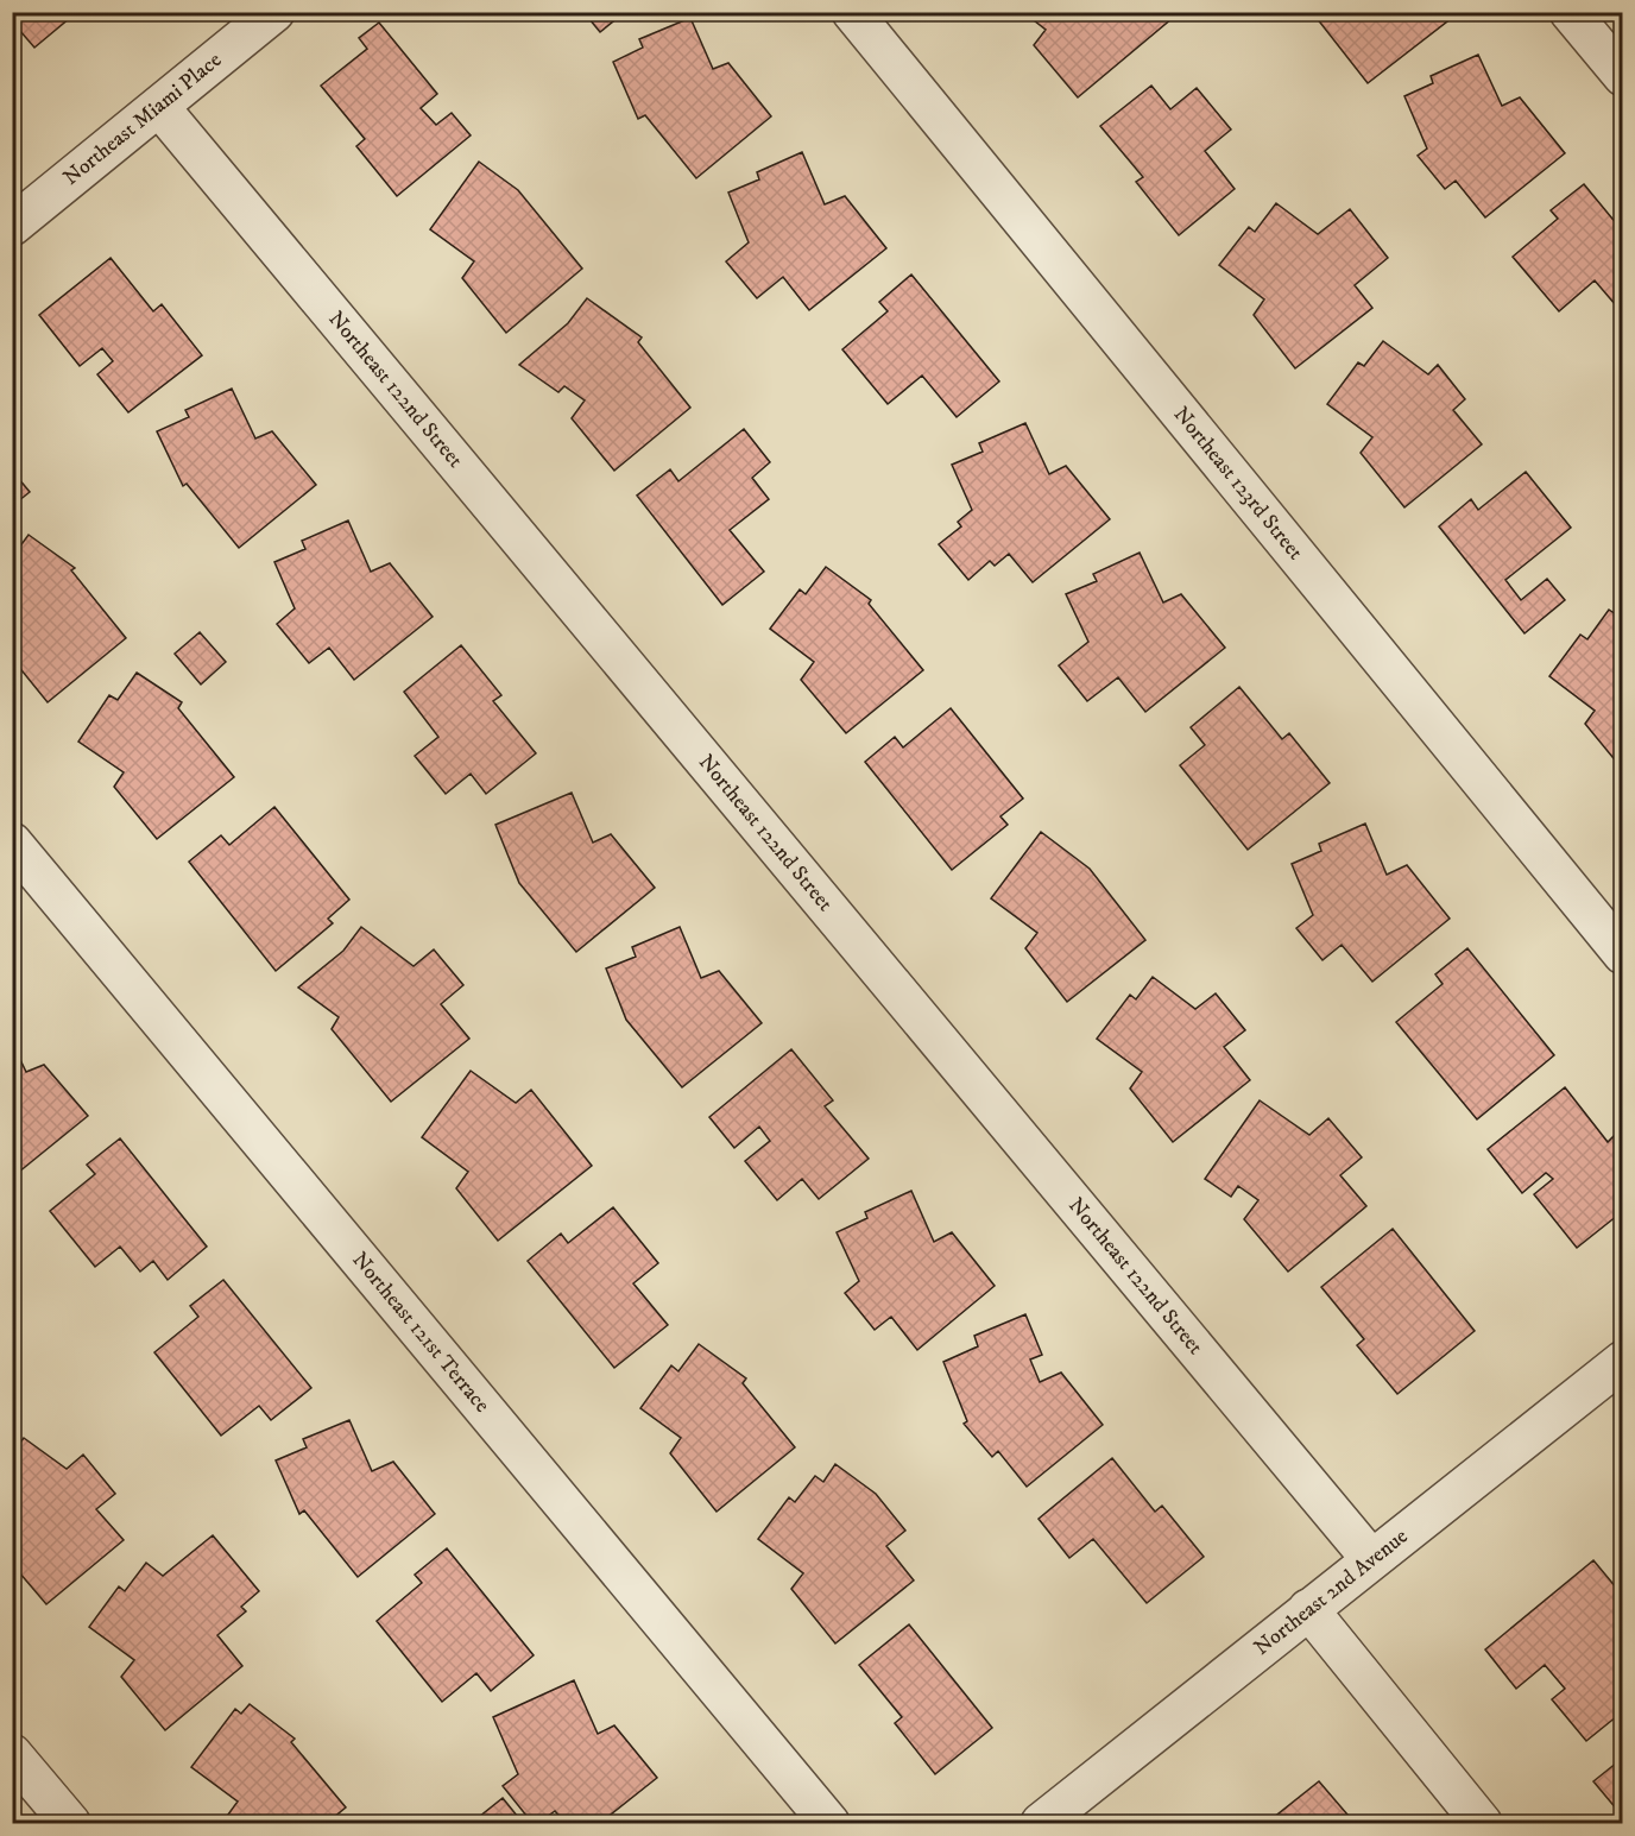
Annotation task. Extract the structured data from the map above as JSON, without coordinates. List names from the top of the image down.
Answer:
{
  "streets": {
    "street": [
      "Northeast Miami Place",
      "Northeast 122nd Street",
      "Northeast 123rd Street",
      "Northeast 121st Terrace",
      "Northeast 2nd Avenue"
    ]
  },
  "crossings": [
    ["Northeast Miami Place", "Northeast 122nd Street"],
    ["Northeast 122nd Street", "Northeast 2nd Avenue"]
  ]
}
